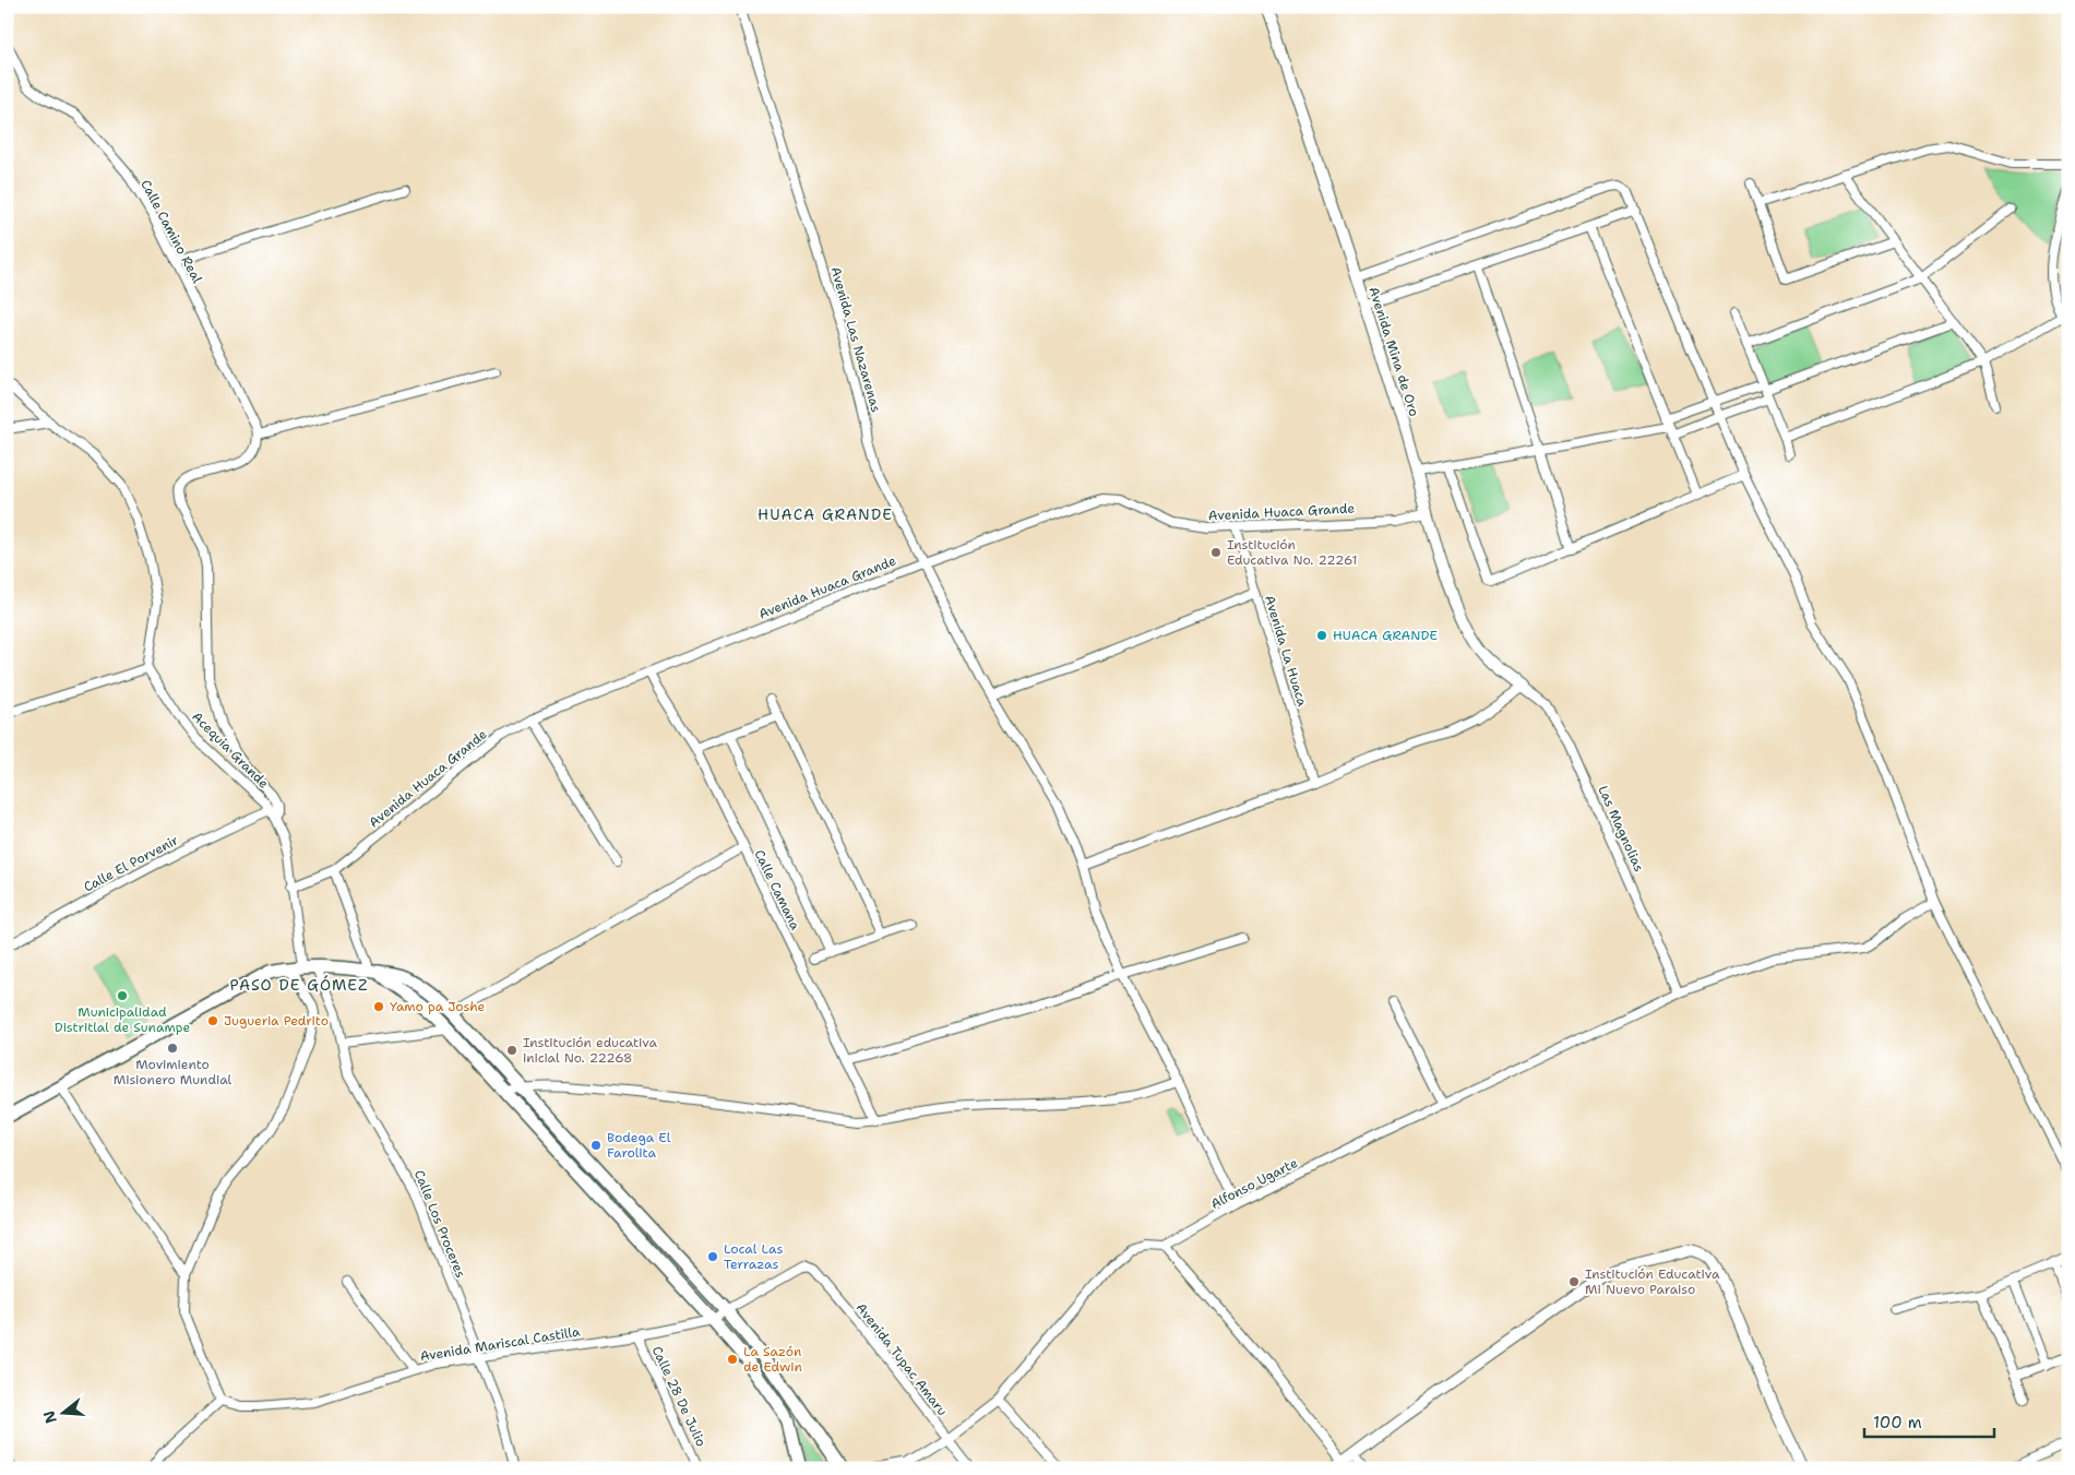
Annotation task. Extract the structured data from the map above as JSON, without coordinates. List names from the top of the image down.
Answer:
{
  "streets": {
    "street": [
      "Calle Camino Real",
      "Avenida Las Nazarenas",
      "Avenida Mina de Oro",
      "Avenida Huaca Grande",
      "Avenida La Huaca",
      "Acequia Grande",
      "Las Magnolias",
      "Calle El Porvenir",
      "Calle Camana",
      "Alfonso Ugarte",
      "Calle Los Proceres",
      "Avenida Mariscal Castilla",
      "Avenida Tupac Amaru",
      "Calle 28 De Julio"
    ]
  },
  "crossings": [
    ["Avenida Las Nazarenas", "Avenida Huaca Grande"],
    ["Avenida Las Nazarenas", "Alfonso Ugarte"],
    ["Avenida Mina de Oro", "Avenida Huaca Grande"],
    ["Avenida Mina de Oro", "Las Magnolias"],
    ["Avenida Huaca Grande", "Avenida La Huaca"],
    ["Avenida Huaca Grande", "Acequia Grande"],
    ["Avenida Huaca Grande", "Calle Camana"],
    ["Acequia Grande", "Calle El Porvenir"],
    ["Acequia Grande", "Calle Los Proceres"],
    ["Las Magnolias", "Alfonso Ugarte"],
    ["Alfonso Ugarte", "Avenida Tupac Amaru"],
    ["Calle Los Proceres", "Avenida Mariscal Castilla"],
    ["Avenida Mariscal Castilla", "Calle 28 De Julio"]
  ],
  "districts": ["HUACA GRANDE", "PASO DE GÓMEZ"],
  "places": [
    "Institución Educativa No. 22261",
    "HUACA GRANDE",
    "Municipalidad Distritlal de Sunampe",
    "Yamo pa Joshe",
    "Jugueria Pedrito",
    "Movimiento Misionero Mundial",
    "Institución educativa inicial No. 22268",
    "Bodega El Farolita",
    "Local Las Terrazas",
    "Institución Educativa Mi Nuevo Paraiso",
    "La Sazón de Edwin"
  ],
  "scale_bar": "100 m",
  "north": "left"
}
